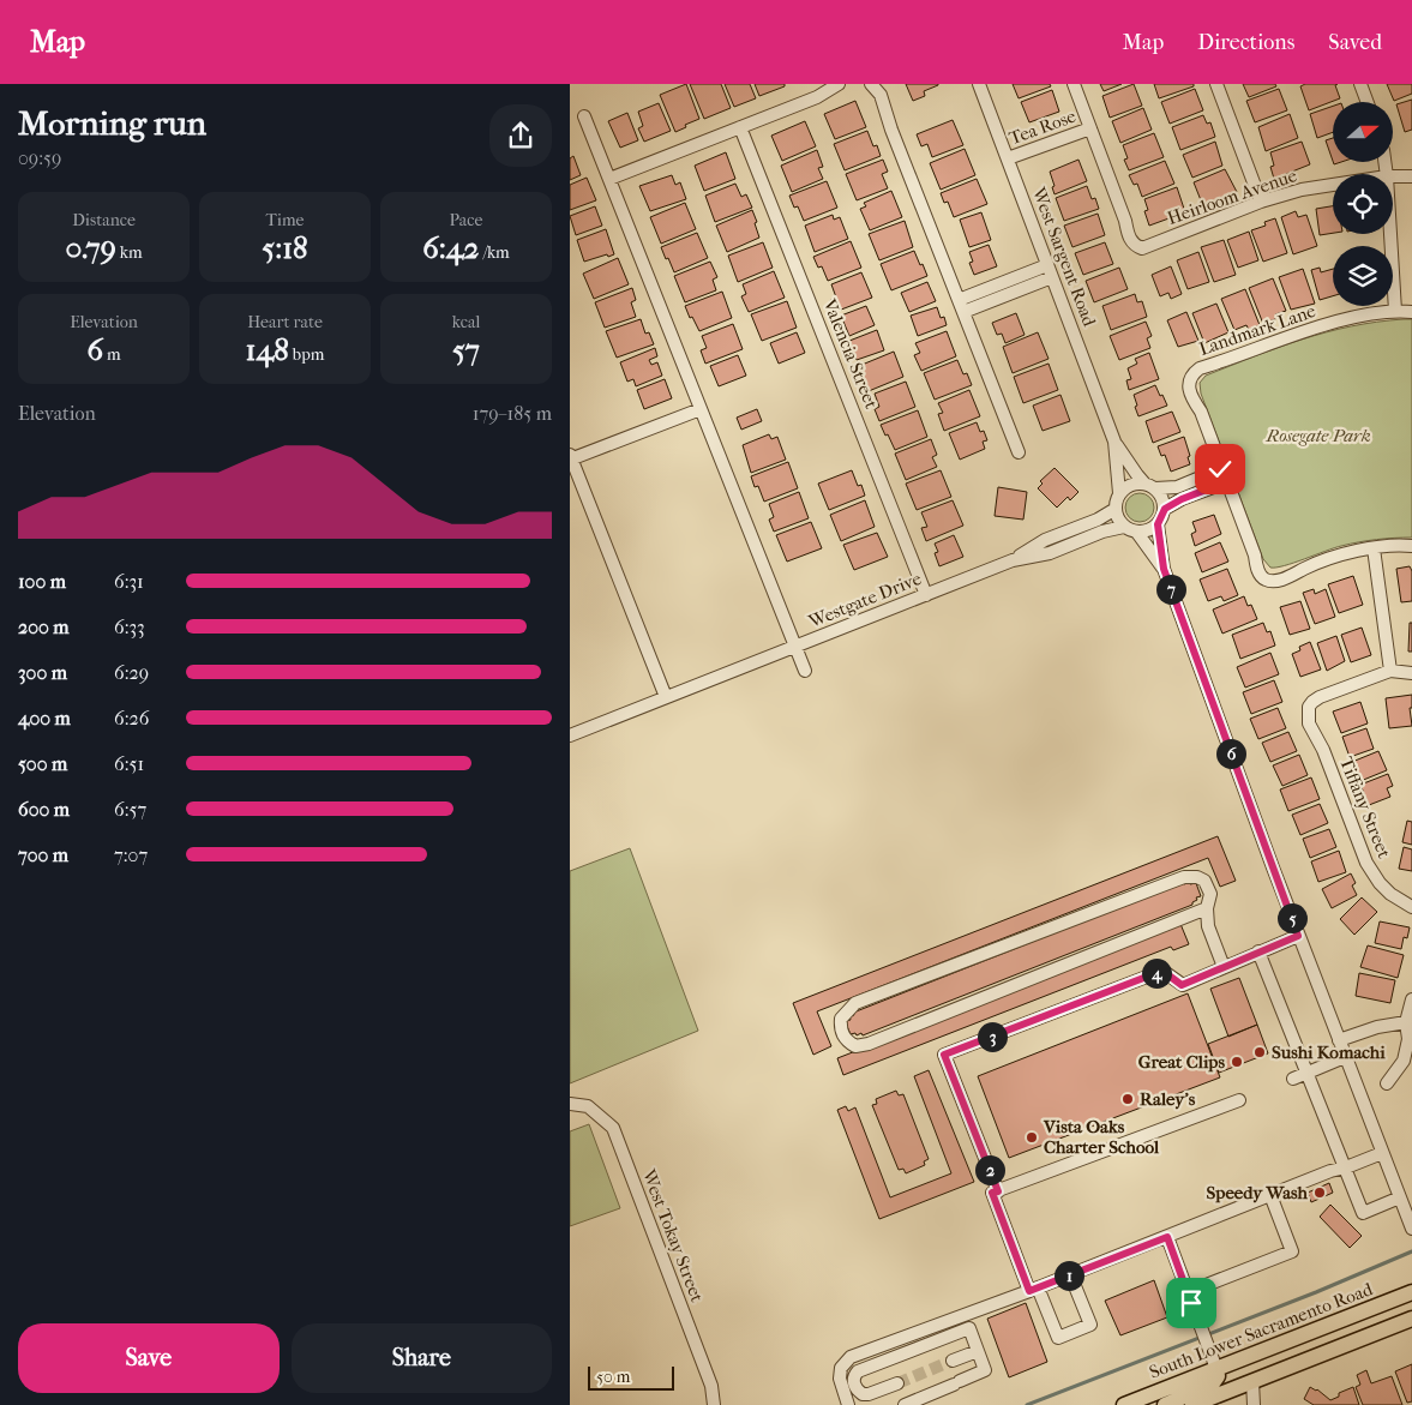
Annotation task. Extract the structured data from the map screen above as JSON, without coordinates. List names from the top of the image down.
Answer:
{
  "streets": {
    "main road": ["South Lower Sacramento Road"],
    "street": [
      "Tea Rose",
      "Heirloom Avenue",
      "West Sargent Road",
      "Landmark Lane",
      "Valencia Street",
      "Westgate Drive",
      "Tiffany Street",
      "West Tokay Street"
    ]
  },
  "crossings": [
    ["Tea Rose", "Heirloom Avenue"],
    ["Tea Rose", "West Sargent Road"],
    ["West Sargent Road", "Westgate Drive"],
    ["Valencia Street", "Westgate Drive"]
  ],
  "parks": ["Rosegate Park"],
  "places": [
    "Sushi Komachi",
    "Great Clips",
    "Raley's",
    "Vista Oaks Charter School",
    "Speedy Wash"
  ],
  "scale_bar": "50 m",
  "north": "right",
  "page": {
    "header": "Map",
    "nav": ["Map", "Directions", "Saved"],
    "heading": ["Morning run", "09:59"],
    "stats": [
      ["Distance", "0.79 km"],
      ["Time", "5:18"],
      ["Pace", "6:42 /km"],
      ["Elevation", "6 m"],
      ["Heart rate", "148 bpm"],
      ["kcal", "57"]
    ],
    "chart": ["Elevation", "179–185 m"],
    "list": [
      {
        "name": "100 m",
        "note": "6:31"
      },
      {
        "name": "200 m",
        "note": "6:33"
      },
      {
        "name": "300 m",
        "note": "6:29"
      },
      {
        "name": "400 m",
        "note": "6:26"
      },
      {
        "name": "500 m",
        "note": "6:51"
      },
      {
        "name": "600 m",
        "note": "6:57"
      },
      {
        "name": "700 m",
        "note": "7:07"
      }
    ],
    "pins": [
      "7",
      "6",
      "5",
      "4",
      "3",
      "2",
      "1"
    ],
    "buttons": ["Save", "Share"],
    "scale": "50 m"
  }
}
